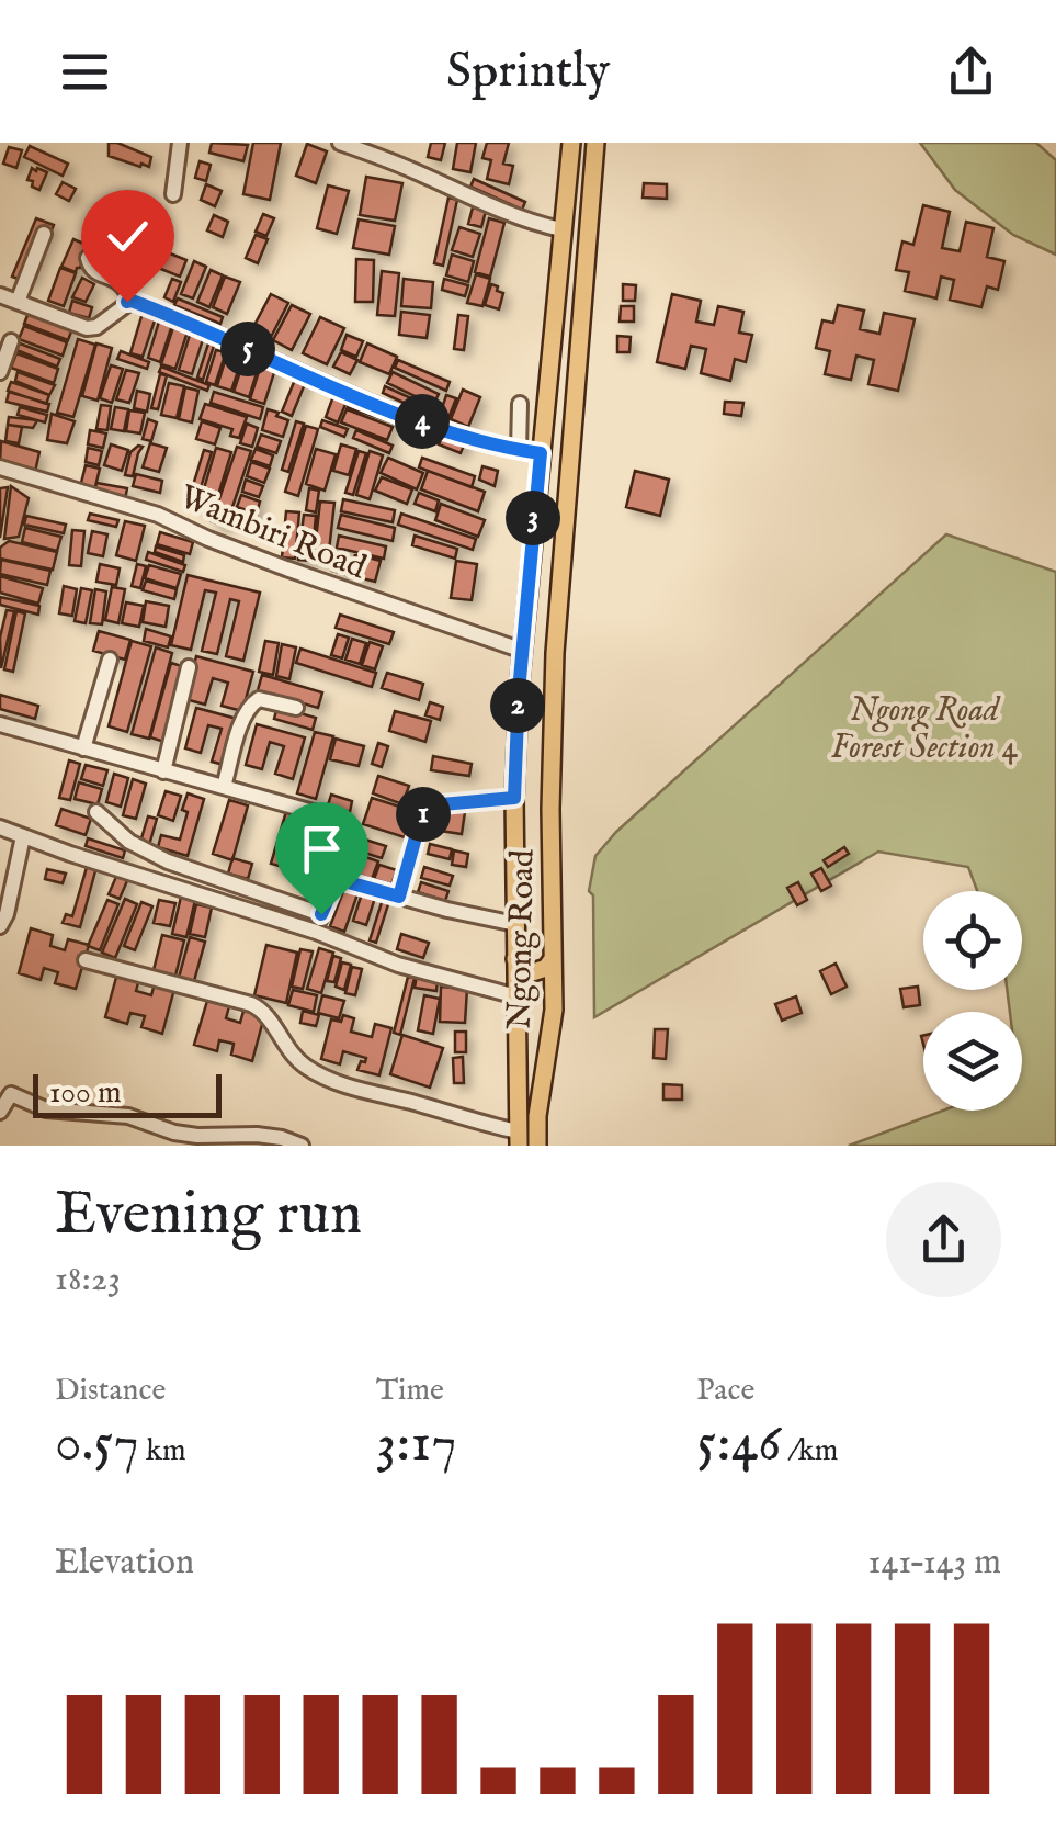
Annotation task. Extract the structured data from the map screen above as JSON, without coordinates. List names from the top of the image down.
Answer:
{
  "streets": {
    "main road": ["Ngong Road"],
    "street": ["Wambiri Road"]
  },
  "crossings": [
    ["Wambiri Road", "Ngong Road"]
  ],
  "parks": ["Ngong Road Forest Section 4"],
  "scale_bar": "100 m",
  "page": {
    "header": "Sprintly",
    "pins": [
      "5",
      "4",
      "3",
      "2",
      "1"
    ],
    "scale": "100 m",
    "heading": ["Evening run", "18:23"],
    "stats": [
      ["Distance", "0.57 km"],
      ["Time", "3:17"],
      ["Pace", "5:46 /km"]
    ],
    "chart": ["Elevation", "141–143 m"]
  }
}
